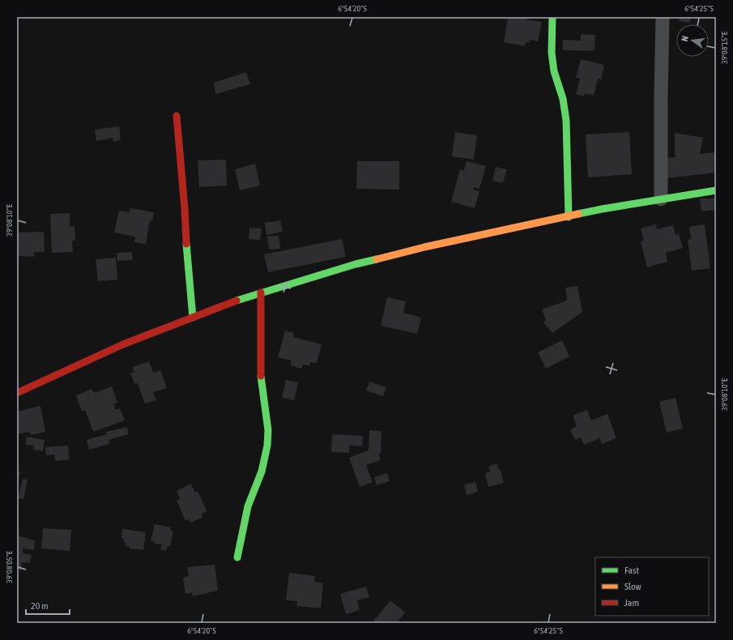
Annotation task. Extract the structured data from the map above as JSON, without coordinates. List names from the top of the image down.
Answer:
{
  "legend": ["Fast", "Slow", "Jam"],
  "scale_bar": "20 m",
  "north": "left",
  "coordinates": [
    "6°54'20\"S",
    "6°54'25\"S",
    "39°08'15\"E",
    "39°08'10\"E",
    "39°08'05\"E"
  ]
}
